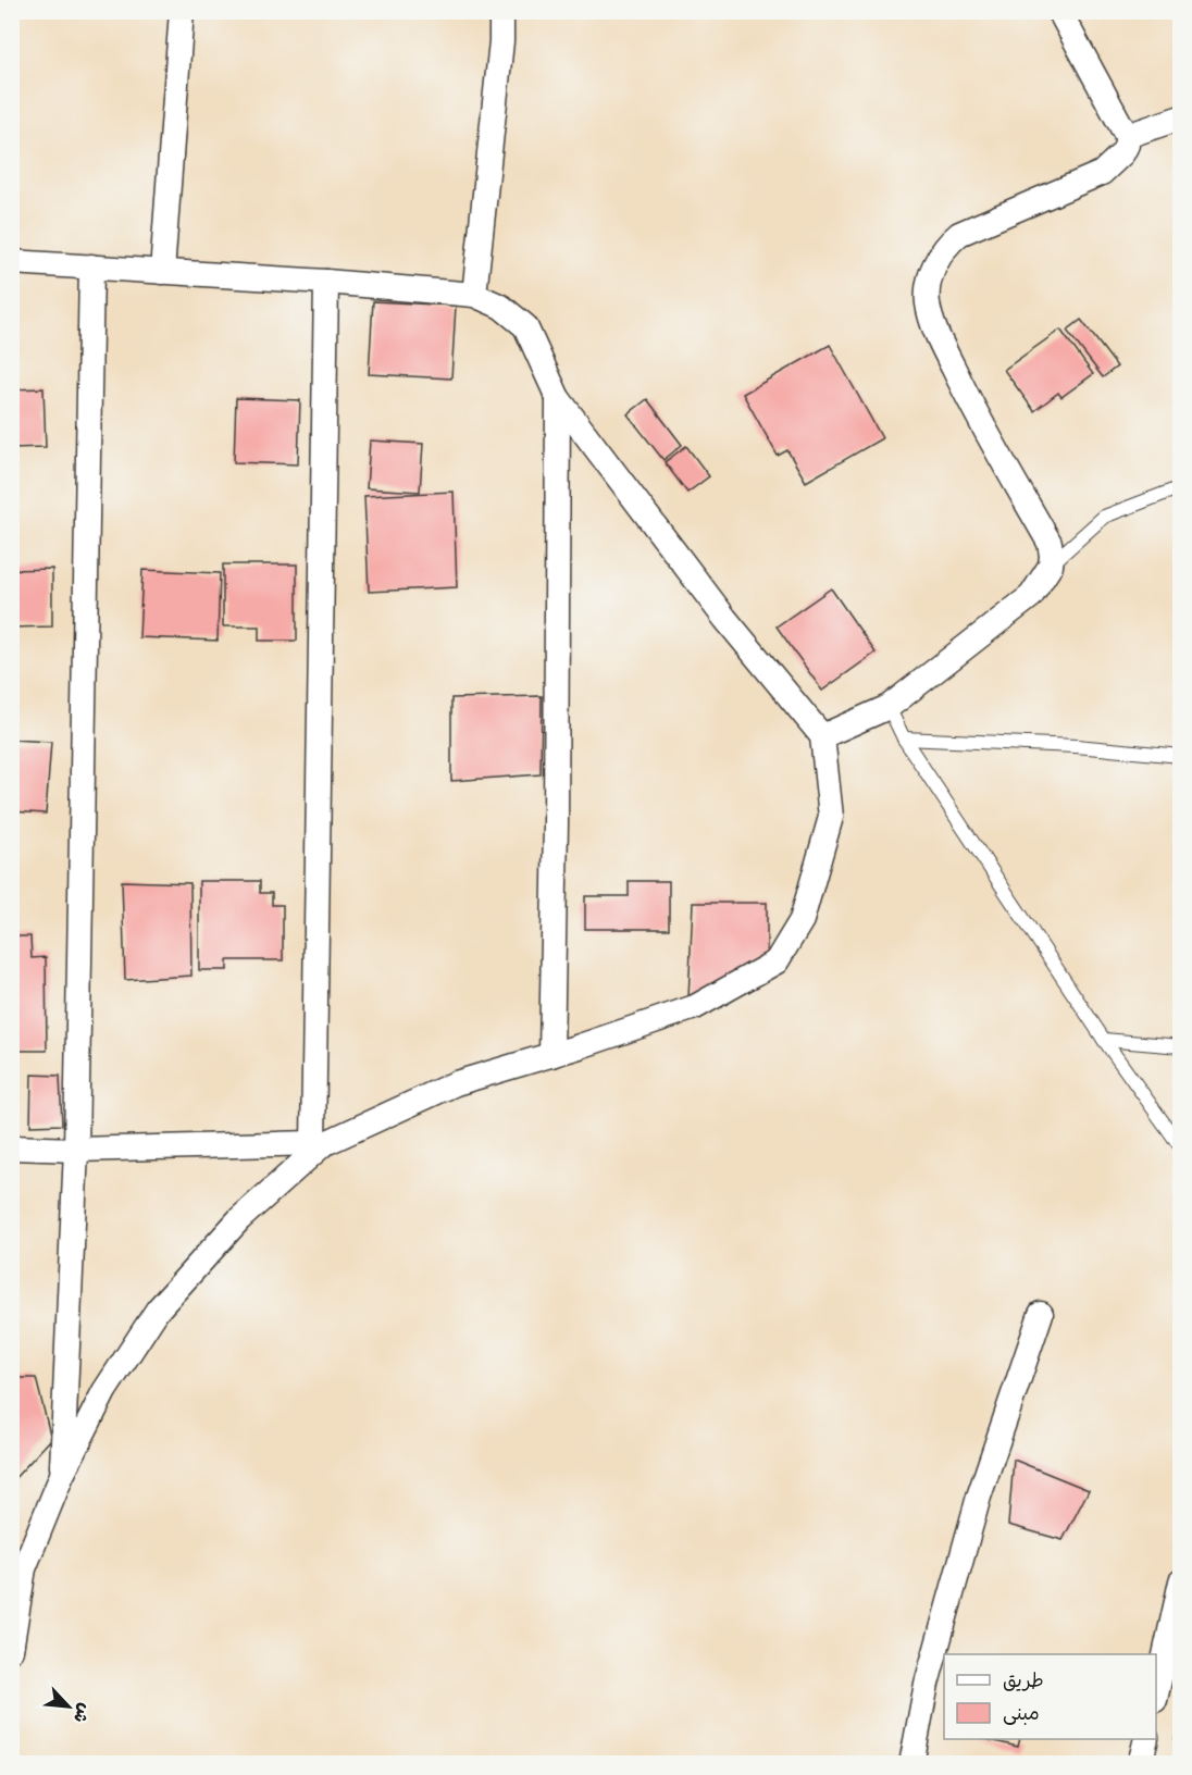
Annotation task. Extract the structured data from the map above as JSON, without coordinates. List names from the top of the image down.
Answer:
{
  "legend": ["طريق", "مبنى"],
  "north": "bottom right"
}
